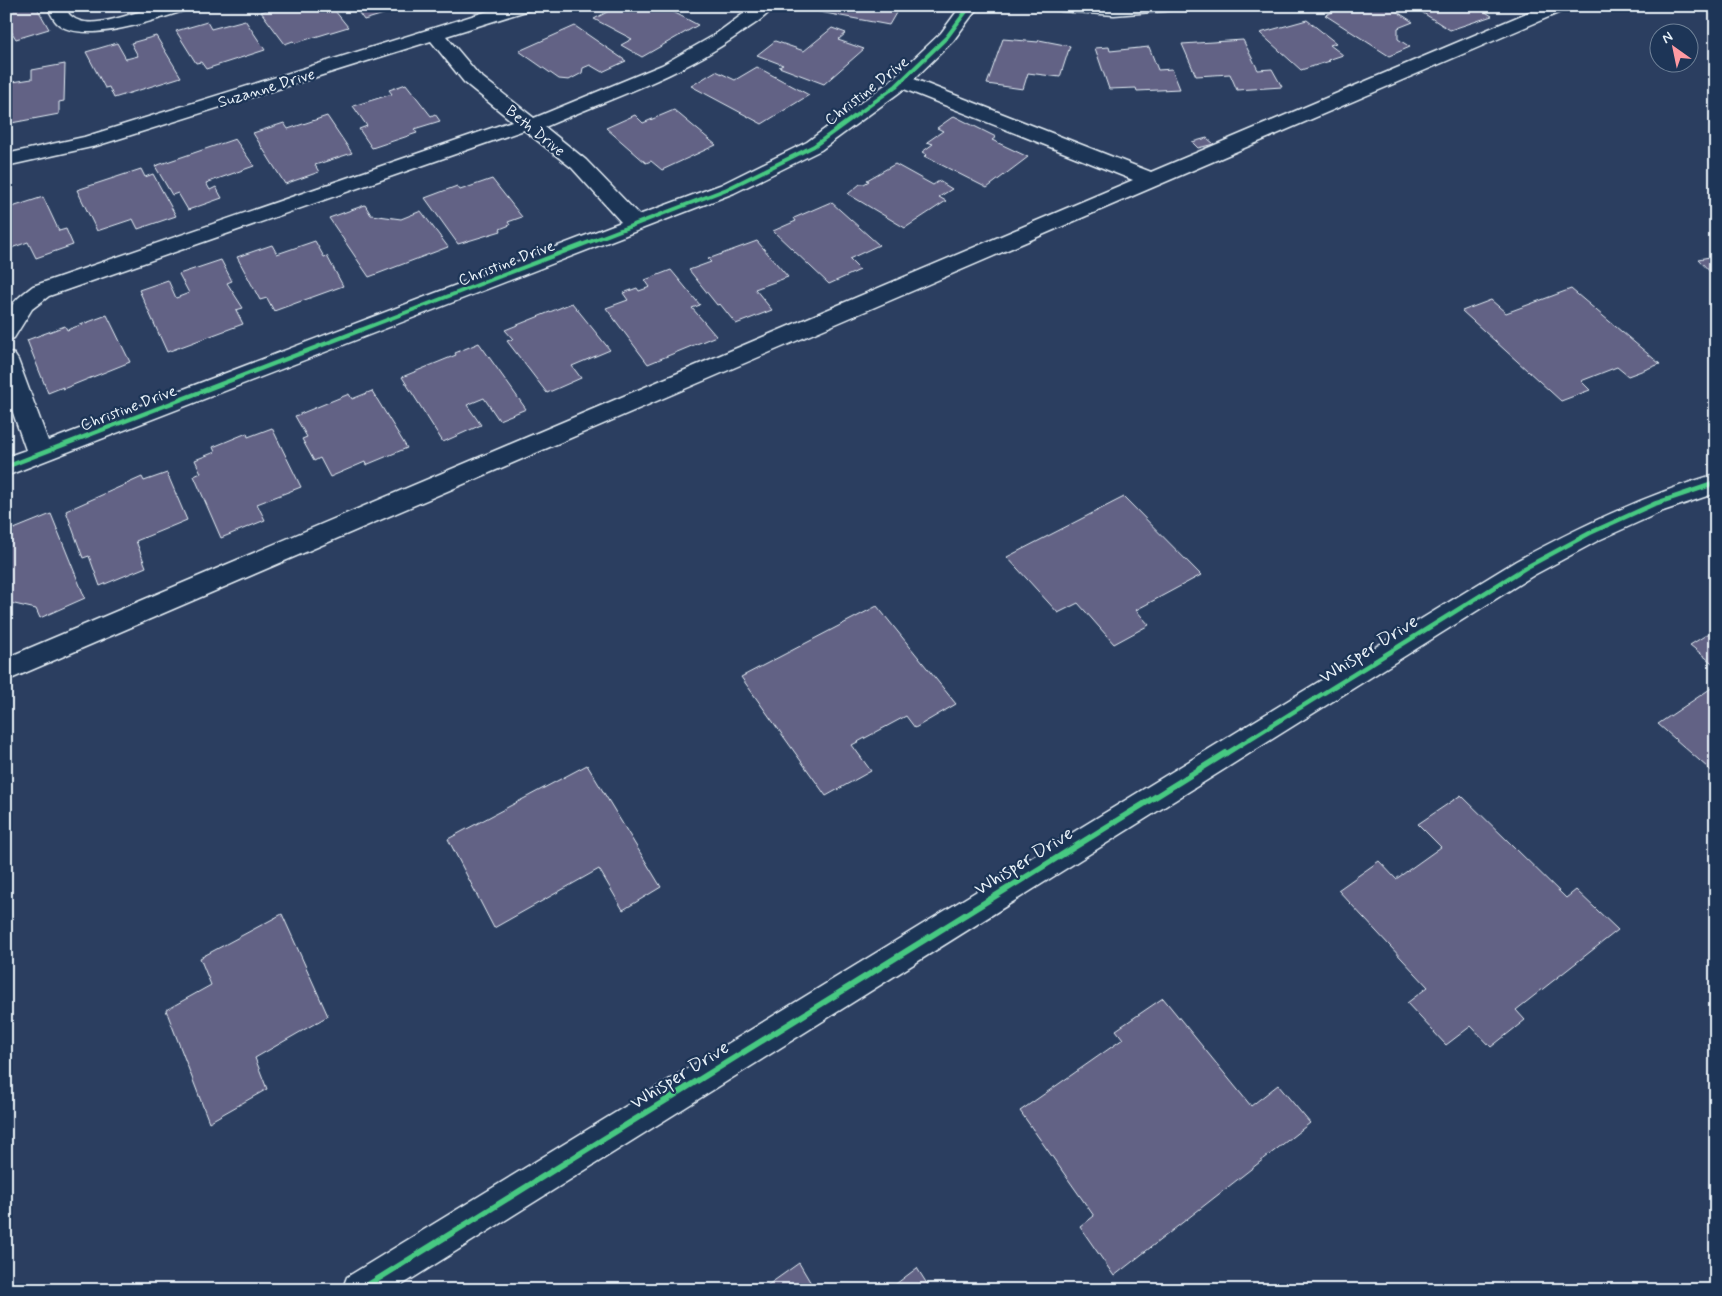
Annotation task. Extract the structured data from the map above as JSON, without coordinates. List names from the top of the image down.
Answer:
{
  "streets": {
    "street": [
      "Suzanne Drive",
      "Christine Drive",
      "Beth Drive",
      "Whisper Drive"
    ]
  },
  "crossings": [
    ["Suzanne Drive", "Beth Drive"],
    ["Christine Drive", "Beth Drive"]
  ],
  "north": "top left"
}
